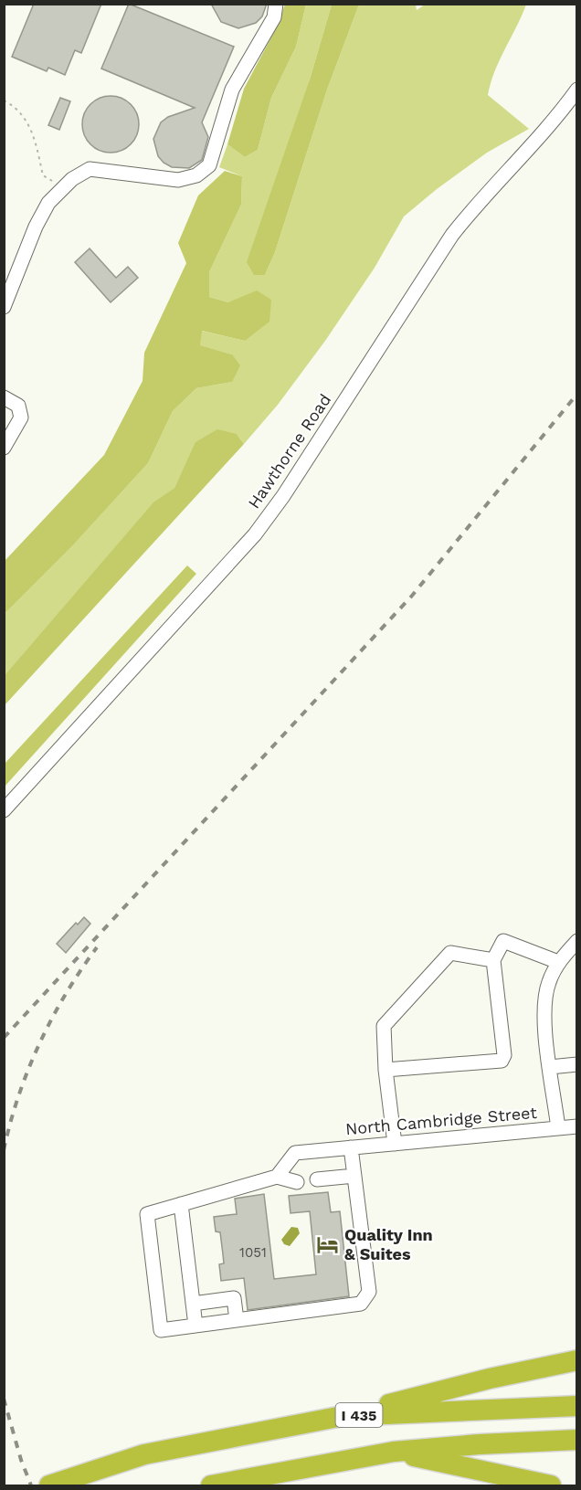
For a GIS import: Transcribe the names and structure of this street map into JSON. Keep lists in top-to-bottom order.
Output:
{
  "streets": {
    "highway": ["I 435"],
    "street": ["Hawthorne Road", "North Cambridge Street"]
  },
  "places": {
    "hotel": ["Quality Inn & Suites"]
  },
  "house_numbers": ["1051"]
}
